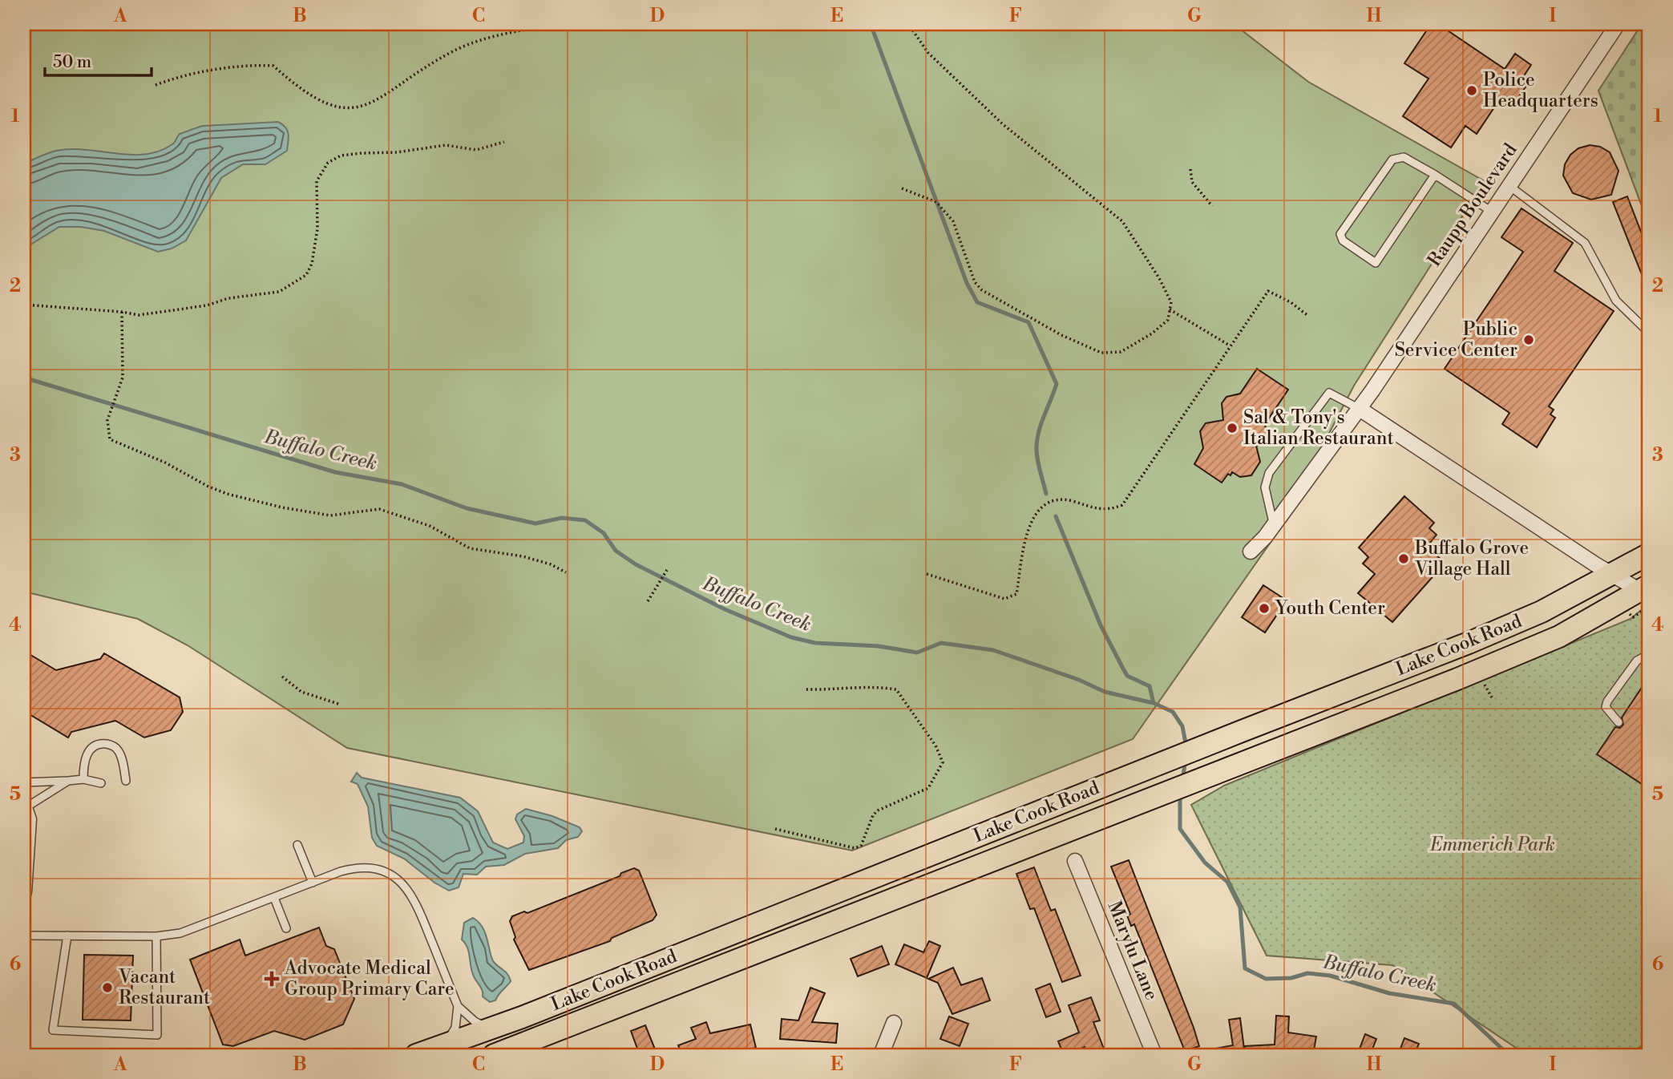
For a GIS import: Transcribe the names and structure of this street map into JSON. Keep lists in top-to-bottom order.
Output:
{
  "streets": {
    "main road": ["Lake Cook Road"],
    "street": ["Raupp Boulevard", "Marylu Lane"]
  },
  "water": ["Buffalo Creek"],
  "parks": ["Emmerich Park"],
  "places": {
    "other": [
      "Police Headquarters",
      "Public Service Center",
      "Sal & Tony's Italian Restaurant",
      "Buffalo Grove Village Hall",
      "Youth Center",
      "Vacant Restaurant"
    ],
    "health": ["Advocate Medical Group Primary Care"]
  },
  "scale_bar": "50 m",
  "grid": {
    "columns": [
      "A",
      "B",
      "C",
      "D",
      "E",
      "F",
      "G",
      "H",
      "I"
    ],
    "rows": [
      "1",
      "2",
      "3",
      "4",
      "5",
      "6"
    ]
  }
}
